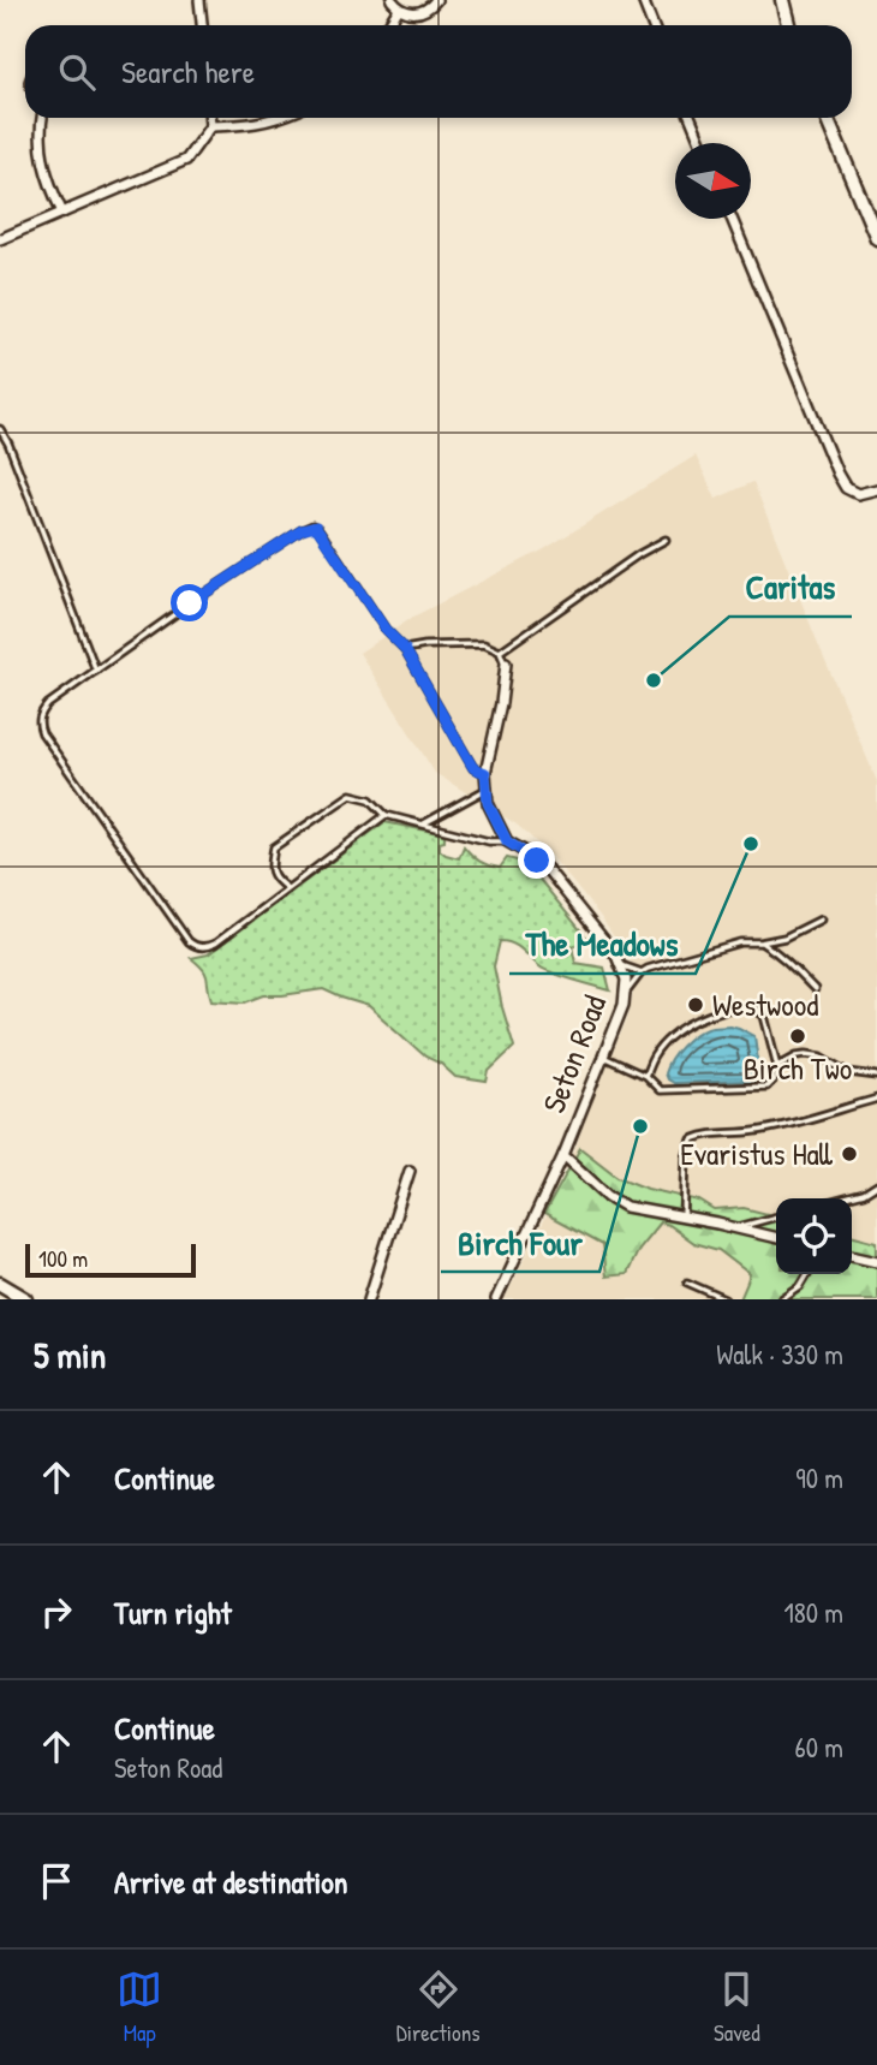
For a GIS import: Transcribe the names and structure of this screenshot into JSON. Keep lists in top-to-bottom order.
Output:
{
  "streets": {
    "street": ["Seton Road"]
  },
  "places": [
    "Caritas",
    "The Meadows",
    "Westwood",
    "Birch Two",
    "Birch Four",
    "Evaristus Hall"
  ],
  "scale_bar": "100 m",
  "north": "right",
  "page": {
    "search": "Search here",
    "scale": "100 m",
    "heading": ["5 min", "Walk · 330 m"],
    "list": [
      ["Continue", "90 m"],
      ["Turn right", "180 m"],
      ["Continue", "Seton Road", "60 m"],
      "Arrive at destination"
    ],
    "nav": ["Map", "Directions", "Saved"]
  }
}
